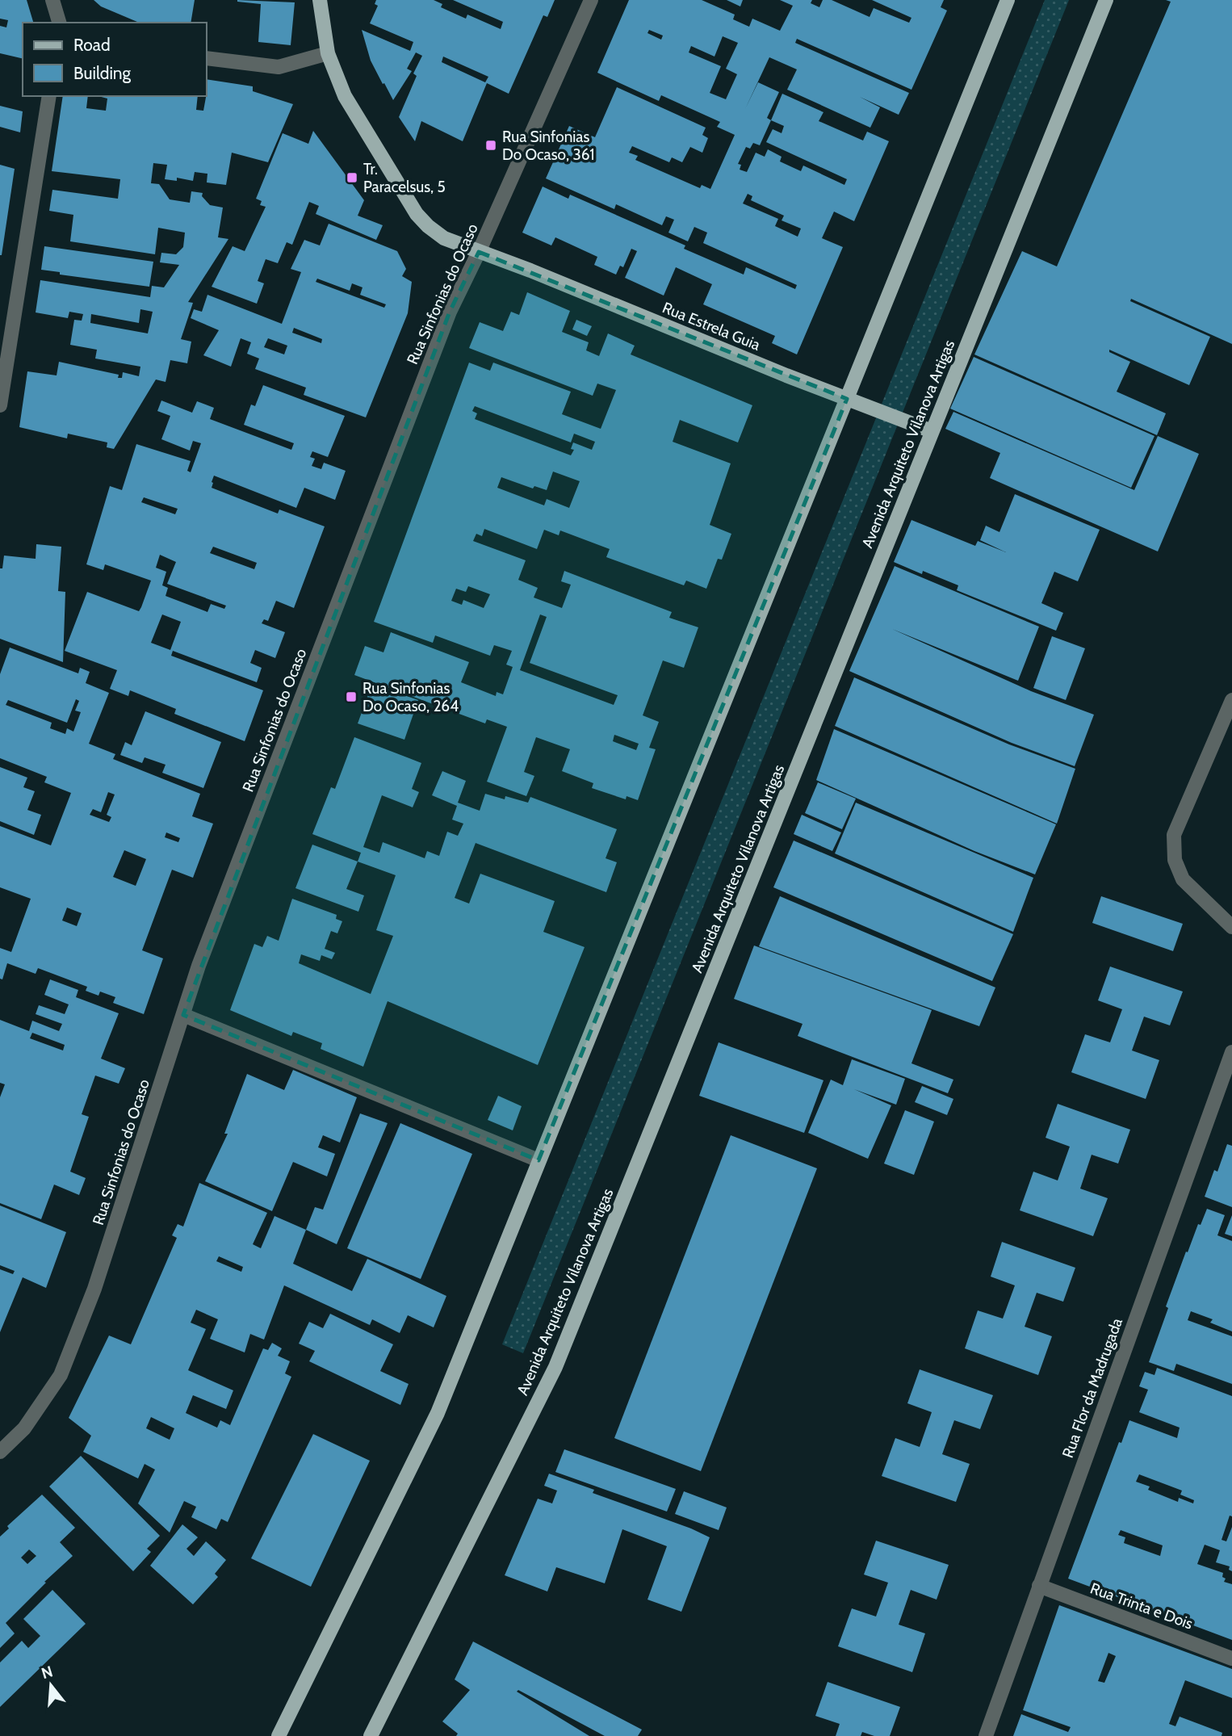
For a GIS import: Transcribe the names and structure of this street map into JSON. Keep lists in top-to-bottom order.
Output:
{
  "streets": {
    "main road": ["Rua Estrela Guia", "Avenida Arquiteto Vilanova Artigas"],
    "street": ["Rua Sinfonias do Ocaso", "Rua Flor da Madrugada", "Rua Trinta e Dois"]
  },
  "crossings": [
    ["Rua Sinfonias do Ocaso", "Rua Estrela Guia"],
    ["Rua Estrela Guia", "Avenida Arquiteto Vilanova Artigas"],
    ["Rua Flor da Madrugada", "Rua Trinta e Dois"]
  ],
  "places": {
    "transit": ["Rua Sinfonias Do Ocaso, 361", "Tr. Paracelsus, 5", "Rua Sinfonias Do Ocaso, 264"]
  },
  "legend": ["Road", "Building"],
  "north": "top"
}
